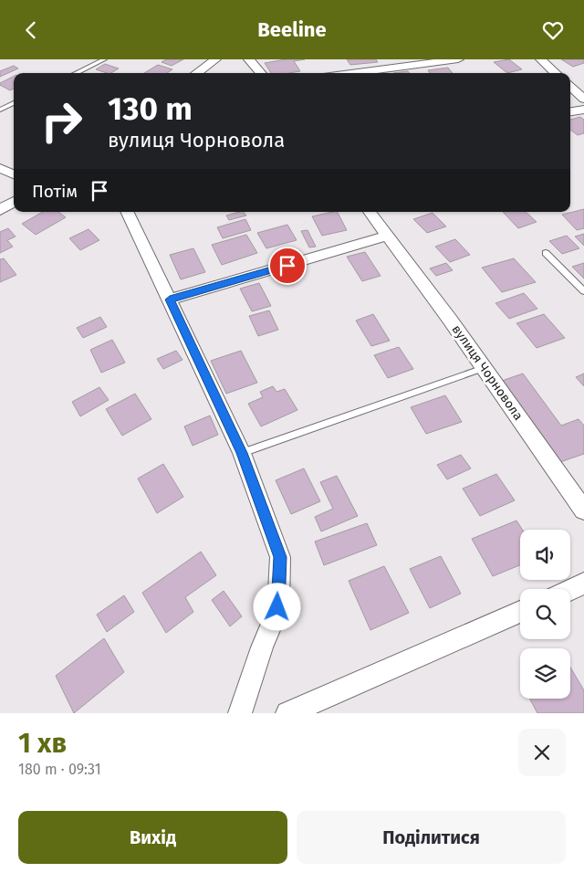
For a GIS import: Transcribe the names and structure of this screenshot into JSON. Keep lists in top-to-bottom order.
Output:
{
  "streets": {
    "street": ["вулиця Чорновола"]
  },
  "page": {
    "header": "Beeline",
    "turn": ["130 m", "вулиця Чорновола"],
    "then": "Потім",
    "heading": ["1 хв", "180 m · 09:31"],
    "buttons": ["Вихід", "Поділитися"]
  }
}
